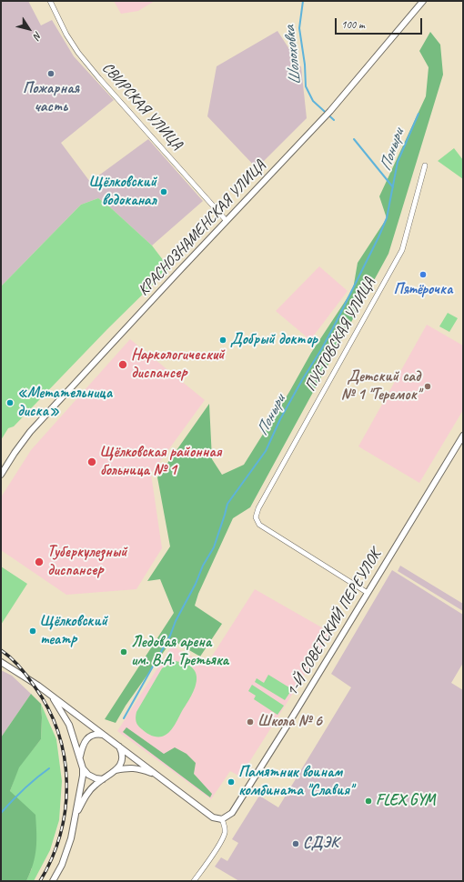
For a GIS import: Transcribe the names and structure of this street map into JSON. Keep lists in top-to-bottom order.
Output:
{
  "streets": {
    "street": [
      "СВИРСКАЯ УЛИЦА",
      "КРАСНОЗНАМЕНСКАЯ УЛИЦА",
      "ПУСТОВСКАЯ УЛИЦА",
      "1-Й СОВЕТСКИЙ ПЕРЕУЛОК"
    ]
  },
  "crossings": [
    ["СВИРСКАЯ УЛИЦА", "КРАСНОЗНАМЕНСКАЯ УЛИЦА"],
    ["ПУСТОВСКАЯ УЛИЦА", "1-Й СОВЕТСКИЙ ПЕРЕУЛОК"]
  ],
  "water": ["Шолоховка", "Поныри"],
  "places": [
    "Пожарная часть",
    "Щёлковский водоканал",
    "Пятёрочка",
    "Добрый доктор",
    "Наркологический диспансер",
    "Детский сад № 1 \"Теремок\"",
    "«Метательница диска»",
    "Щёлковская районная больница № 1",
    "Туберкулезный диспансер",
    "Щёлковский театр",
    "Ледовая арена им. В.А. Третьяка",
    "Школа № 6",
    "Памятник воинам комбината \"Славия\"",
    "FLEX GYM",
    "СДЭК"
  ],
  "scale_bar": "100 m",
  "north": "bottom right"
}
